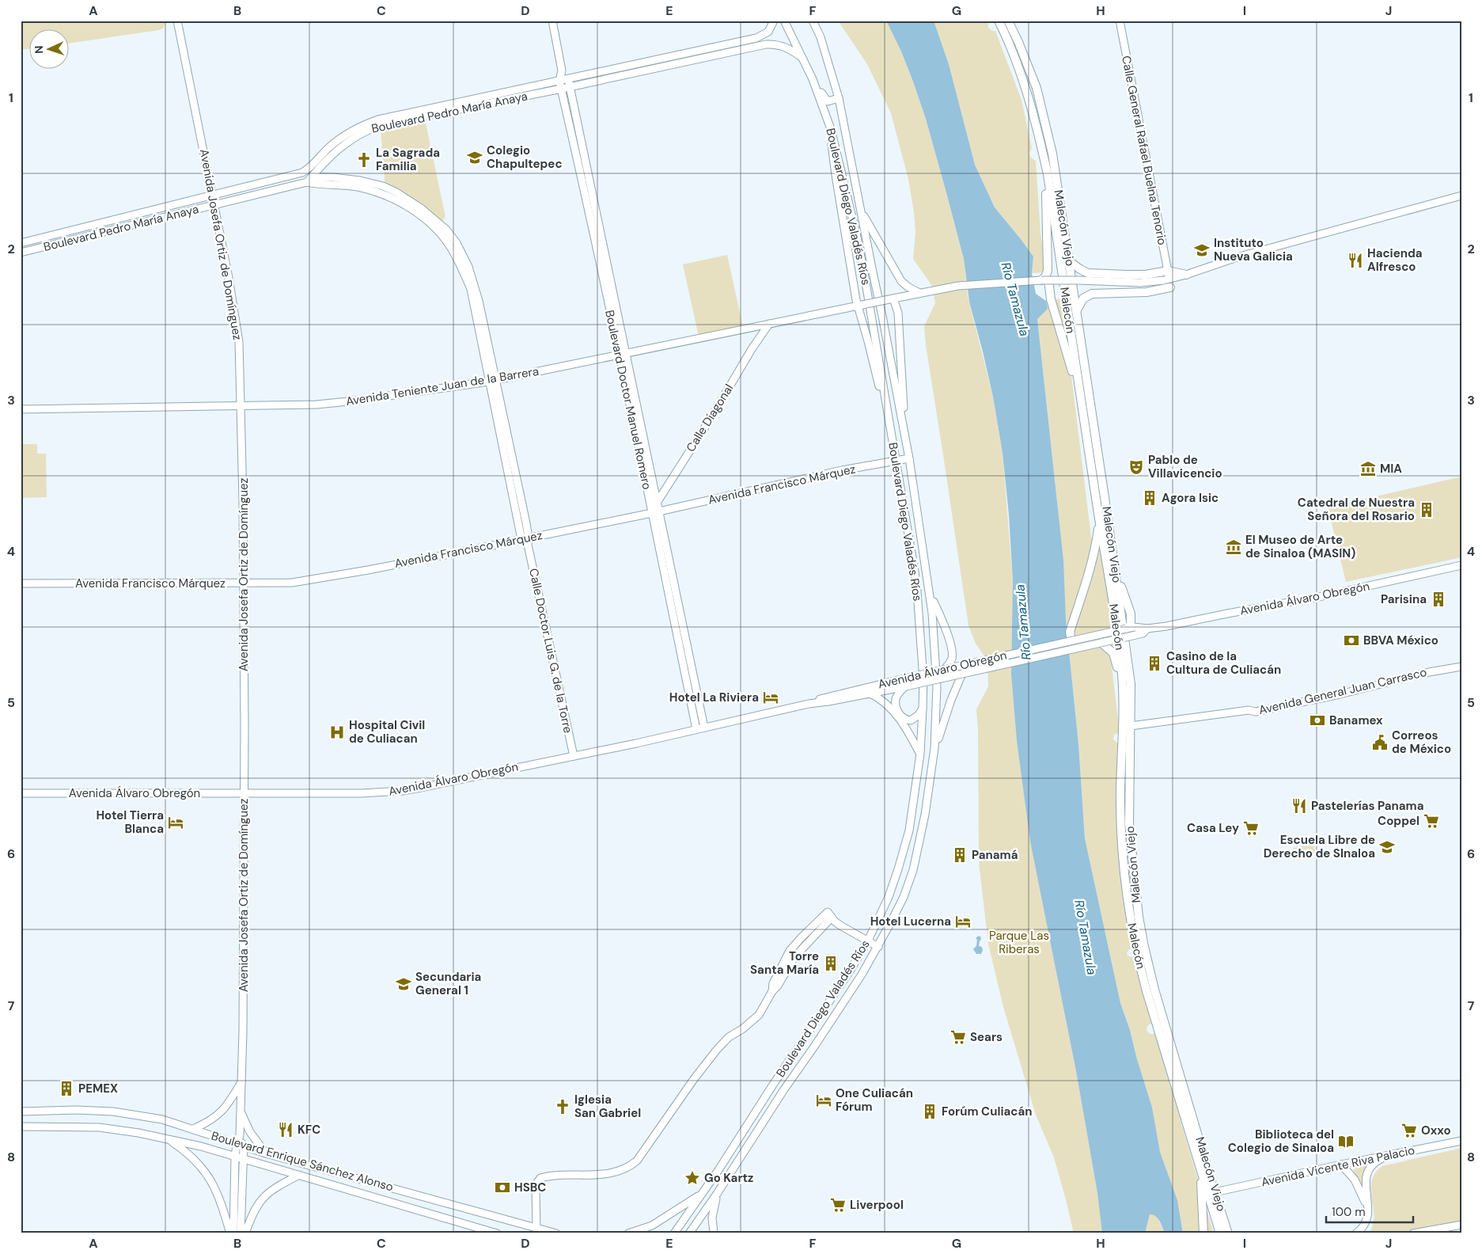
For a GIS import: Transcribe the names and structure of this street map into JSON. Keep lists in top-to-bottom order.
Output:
{
  "streets": {
    "main road": [
      "Boulevard Pedro María Anaya",
      "Calle General Rafael Buelna Tenorio",
      "Boulevard Diego Valadés Ríos",
      "Malecón Viejo",
      "Avenida Josefa Ortiz de Domínguez",
      "Malecón",
      "Avenida Teniente Juan de la Barrera",
      "Boulevard Doctor Manuel Romero",
      "Calle Diagonal",
      "Avenida Francisco Márquez",
      "Avenida Álvaro Obregón",
      "Calle Doctor Luis G. de la Torre",
      "Avenida General Juan Carrasco",
      "Boulevard Enrique Sánchez Alonso",
      "Avenida Vicente Riva Palacio"
    ]
  },
  "crossings": [
    ["Boulevard Pedro María Anaya", "Boulevard Diego Valadés Ríos"],
    ["Boulevard Pedro María Anaya", "Avenida Josefa Ortiz de Domínguez"],
    ["Boulevard Pedro María Anaya", "Boulevard Doctor Manuel Romero"],
    ["Boulevard Pedro María Anaya", "Calle Doctor Luis G. de la Torre"],
    ["Calle General Rafael Buelna Tenorio", "Avenida Teniente Juan de la Barrera"],
    ["Boulevard Diego Valadés Ríos", "Avenida Francisco Márquez"],
    ["Malecón Viejo", "Avenida General Juan Carrasco"],
    ["Malecón Viejo", "Avenida Vicente Riva Palacio"],
    ["Avenida Josefa Ortiz de Domínguez", "Avenida Teniente Juan de la Barrera"],
    ["Avenida Josefa Ortiz de Domínguez", "Avenida Francisco Márquez"],
    ["Avenida Josefa Ortiz de Domínguez", "Avenida Álvaro Obregón"],
    ["Avenida Josefa Ortiz de Domínguez", "Boulevard Enrique Sánchez Alonso"],
    ["Avenida Teniente Juan de la Barrera", "Boulevard Doctor Manuel Romero"],
    ["Avenida Teniente Juan de la Barrera", "Calle Diagonal"],
    ["Avenida Teniente Juan de la Barrera", "Calle Doctor Luis G. de la Torre"],
    ["Boulevard Doctor Manuel Romero", "Calle Diagonal"],
    ["Boulevard Doctor Manuel Romero", "Avenida Francisco Márquez"],
    ["Boulevard Doctor Manuel Romero", "Avenida Álvaro Obregón"],
    ["Avenida Francisco Márquez", "Calle Doctor Luis G. de la Torre"],
    ["Avenida Álvaro Obregón", "Calle Doctor Luis G. de la Torre"]
  ],
  "water": ["Río Tamazula"],
  "parks": ["Parque Las Riberas"],
  "places": {
    "school or university": [
      "Colegio Chapultepec",
      "Instituto Nueva Galicia",
      "Escuela Libre de Derecho de SInaloa",
      "Secundaria General 1"
    ],
    "church": ["La Sagrada Familia", "Iglesia San Gabriel"],
    "restaurant": ["Hacienda Alfresco", "Pastelerías Panama", "KFC"],
    "theatre": ["Pablo de Villavicencio"],
    "museum": ["MIA", "El Museo de Arte de Sinaloa (MASIN)"],
    "building": [
      "Agora Isic",
      "Catedral de Nuestra Señora del Rosario",
      "Parisina",
      "Casino de la Cultura de Culiacán",
      "Panamá",
      "Torre Santa María",
      "PEMEX",
      "Forúm Culiacán"
    ],
    "bank": ["BBVA México", "Banamex", "HSBC"],
    "hotel": [
      "Hotel La Riviera",
      "Hotel Tierra Blanca",
      "Hotel Lucerna",
      "One Culiacán Fórum"
    ],
    "hospital": ["Hospital Civil de Culiacan"],
    "public building": ["Correos de México"],
    "supermarket": [
      "Coppel",
      "Casa Ley",
      "Sears",
      "Oxxo",
      "Liverpool"
    ],
    "library": ["Biblioteca del Colegio de Sinaloa"],
    "place": ["Go Kartz"]
  },
  "scale_bar": "100 m",
  "north": "left",
  "grid": {
    "columns": [
      "A",
      "B",
      "C",
      "D",
      "E",
      "F",
      "G",
      "H",
      "I",
      "J"
    ],
    "rows": [
      "1",
      "2",
      "3",
      "4",
      "5",
      "6",
      "7",
      "8"
    ]
  }
}
